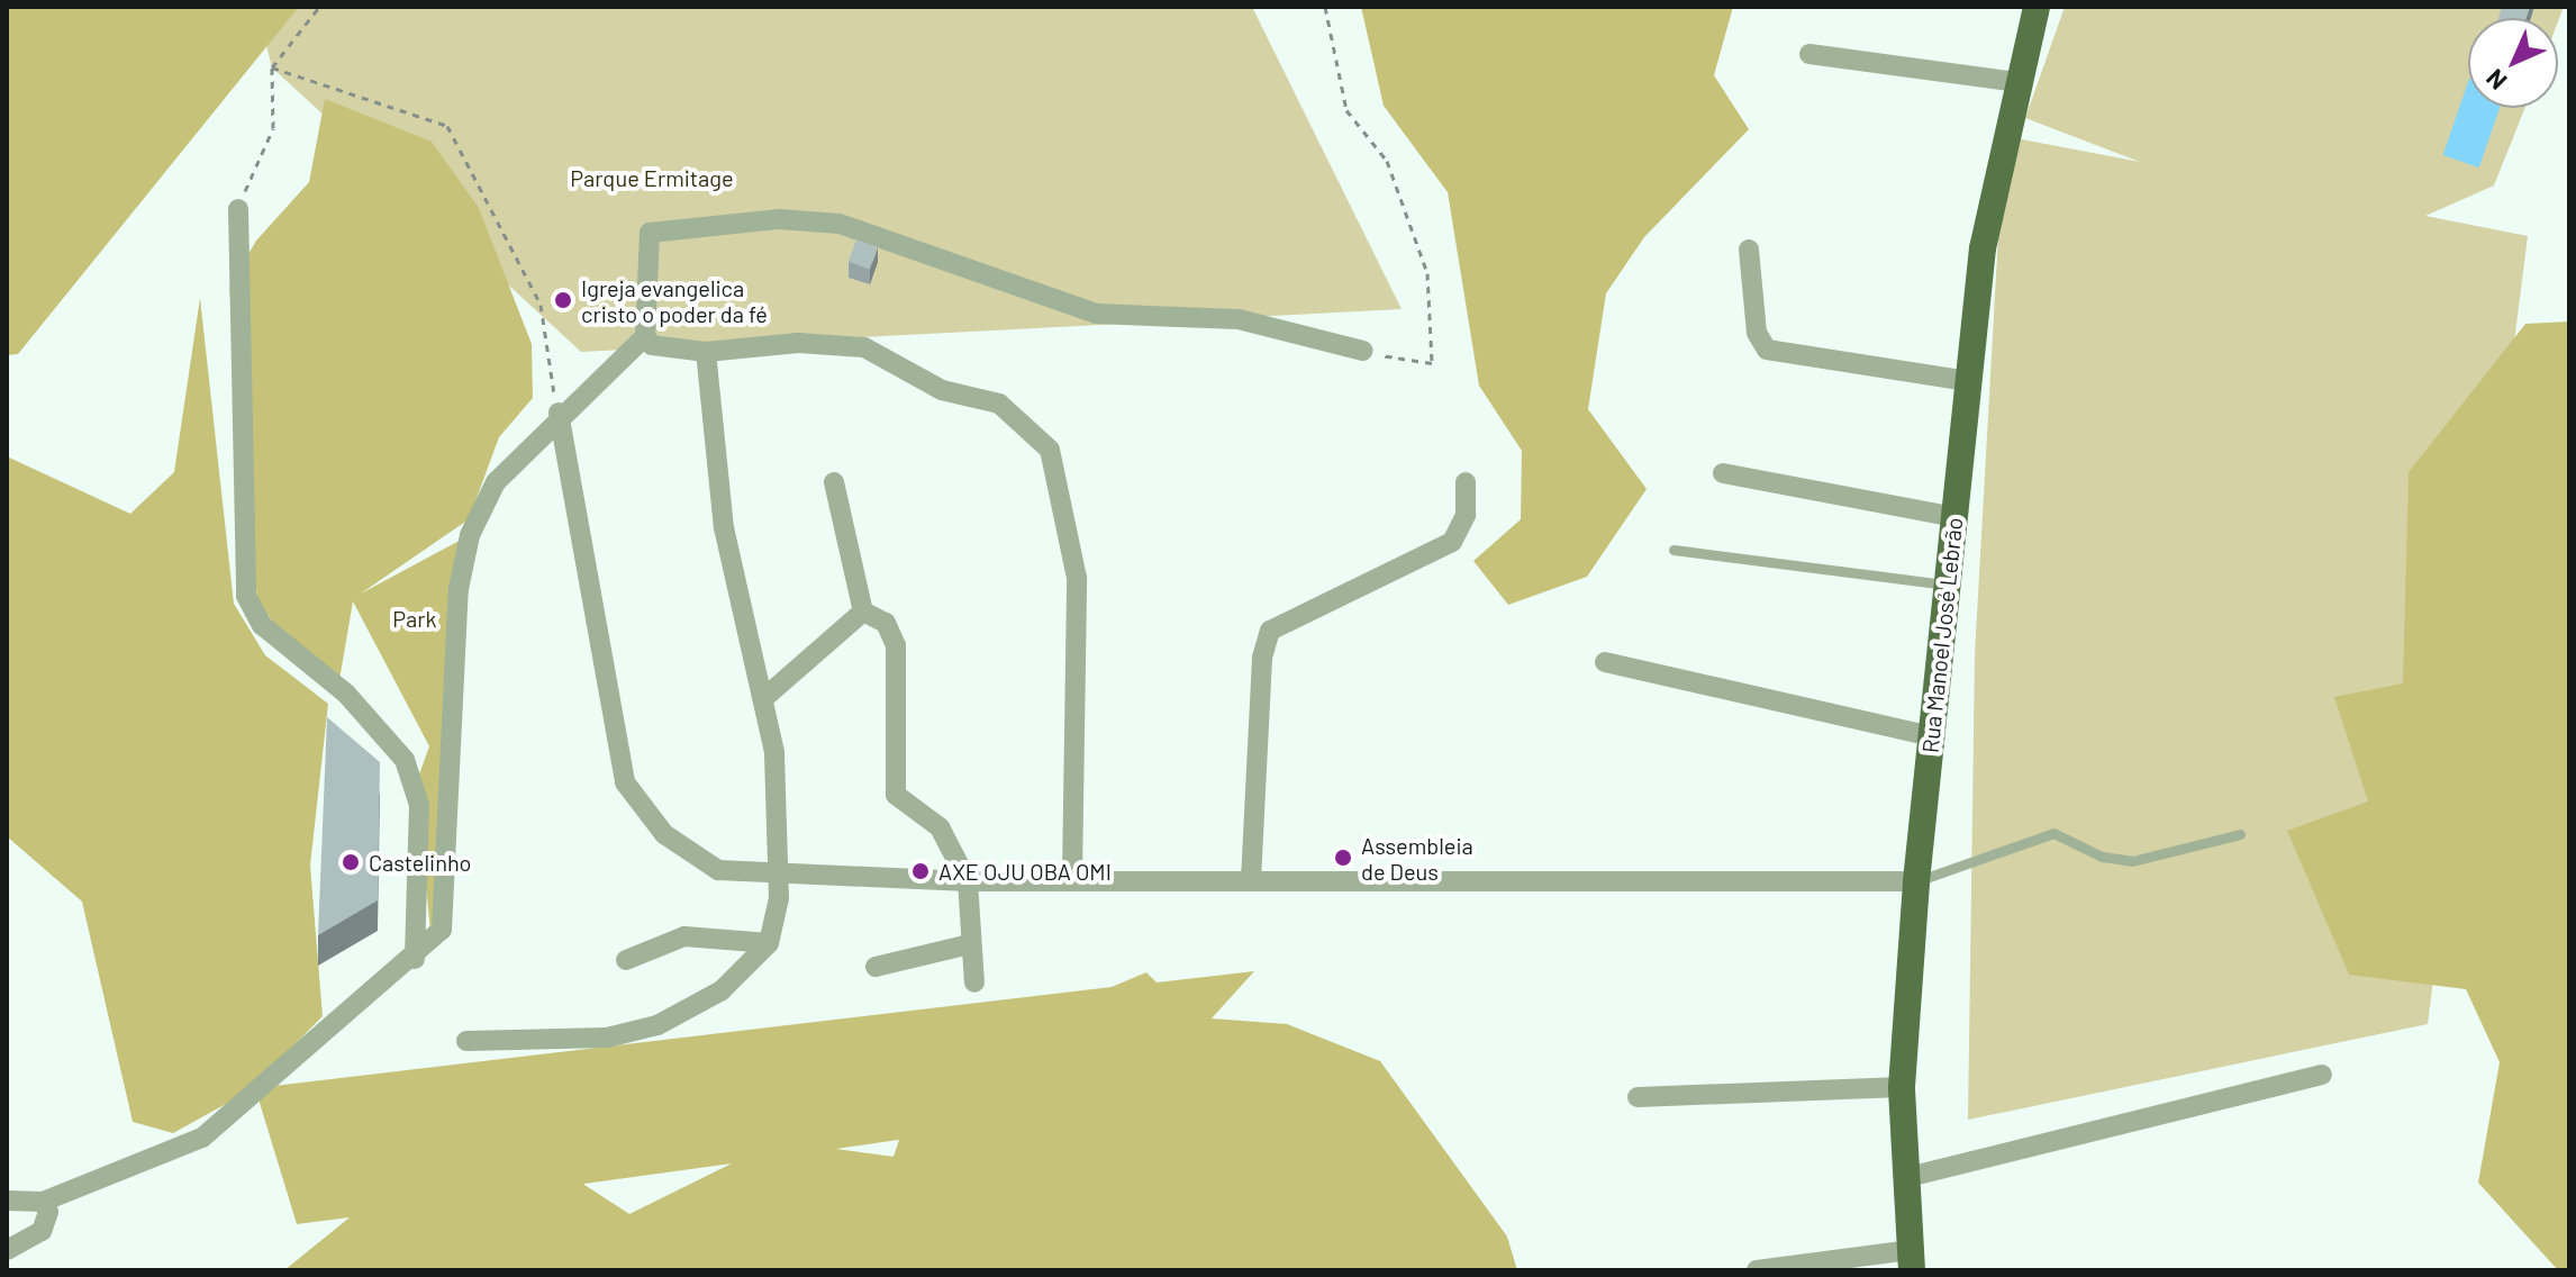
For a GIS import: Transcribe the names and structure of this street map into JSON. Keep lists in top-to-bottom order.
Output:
{
  "streets": {
    "main road": ["Rua Manoel José Lebrão"]
  },
  "parks": ["Parque Ermitage", "Park"],
  "places": [
    "Igreja evangelica cristo o poder da fé",
    "Assembleia de Deus",
    "Castelinho",
    "AXE OJU OBA OMI"
  ],
  "north": "bottom left"
}
